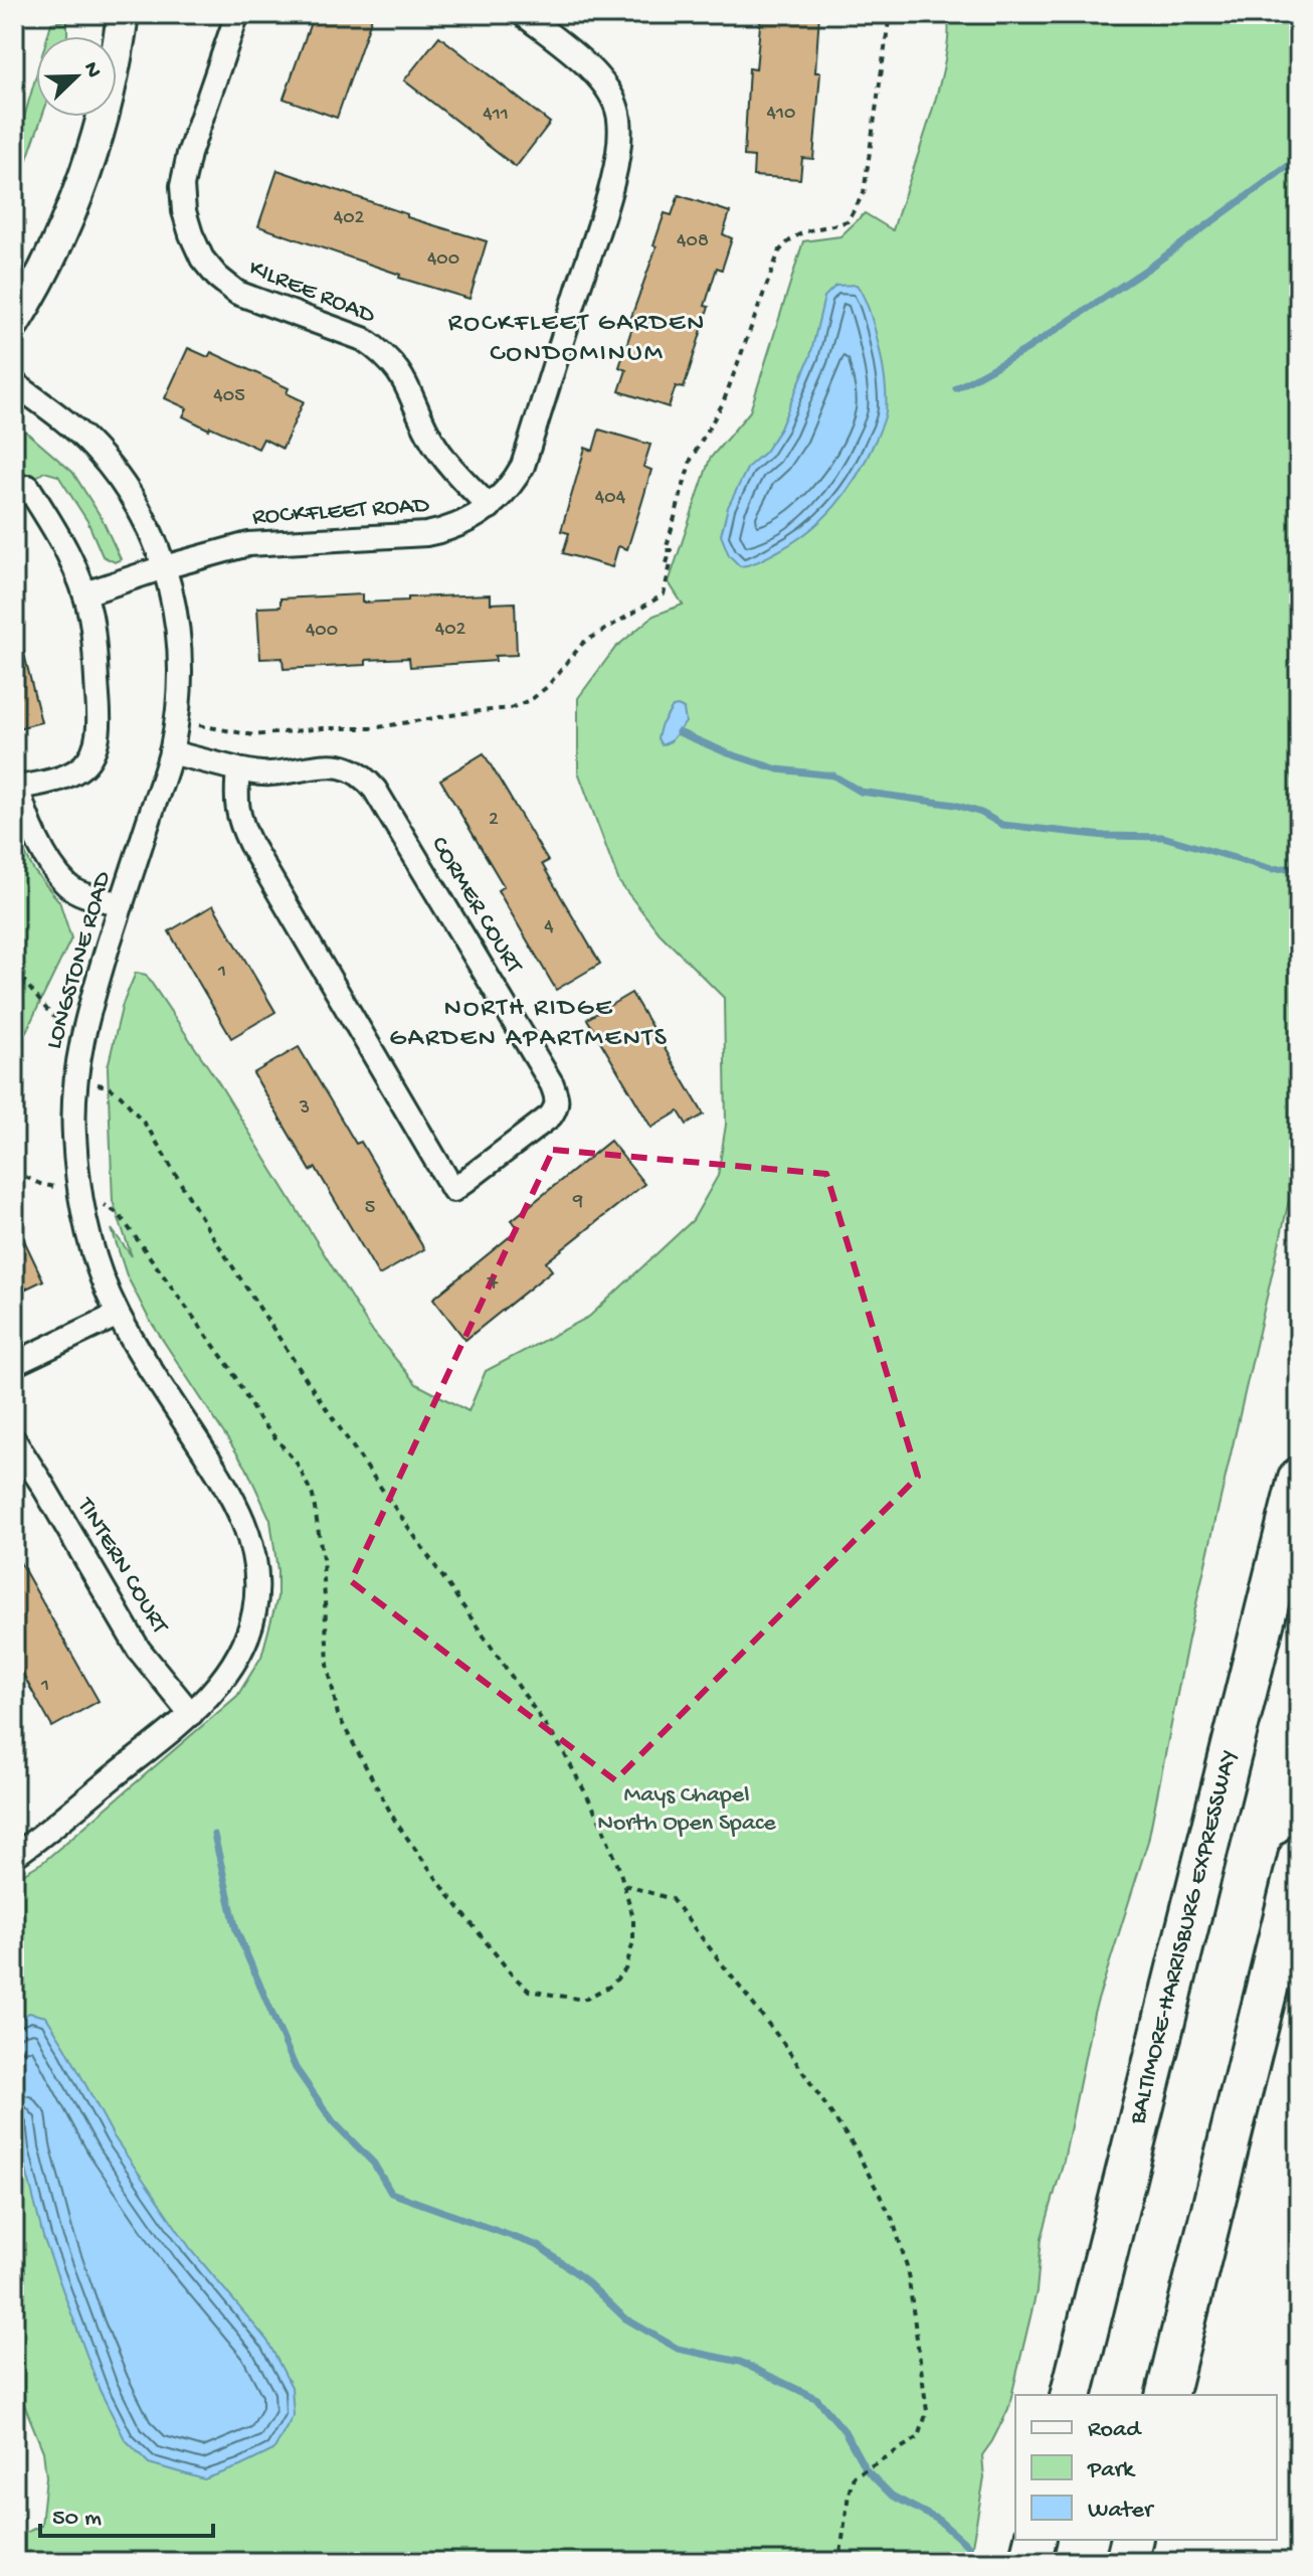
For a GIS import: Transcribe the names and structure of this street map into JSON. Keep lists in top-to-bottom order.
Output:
{
  "streets": {
    "highway": ["BALTIMORE-HARRISBURG EXPRESSWAY"],
    "street": [
      "KILREE ROAD",
      "ROCKFLEET ROAD",
      "CORMER COURT",
      "LONGSTONE ROAD",
      "TINTERN COURT"
    ]
  },
  "crossings": [
    ["KILREE ROAD", "ROCKFLEET ROAD"],
    ["ROCKFLEET ROAD", "LONGSTONE ROAD"],
    ["CORMER COURT", "LONGSTONE ROAD"],
    ["LONGSTONE ROAD", "TINTERN COURT"]
  ],
  "districts": ["ROCKFLEET GARDEN CONDOMINUM", "NORTH RIDGE GARDEN APARTMENTS"],
  "parks": ["Mays Chapel North Open Space"],
  "house_numbers": [
    "410",
    "411",
    "402",
    "408",
    "400",
    "405",
    "404",
    "402",
    "400",
    "2",
    "4",
    "1",
    "3",
    "9",
    "5",
    "7",
    "1"
  ],
  "legend": ["Road", "Park", "Water"],
  "scale_bar": "50 m",
  "north": "top right"
}
